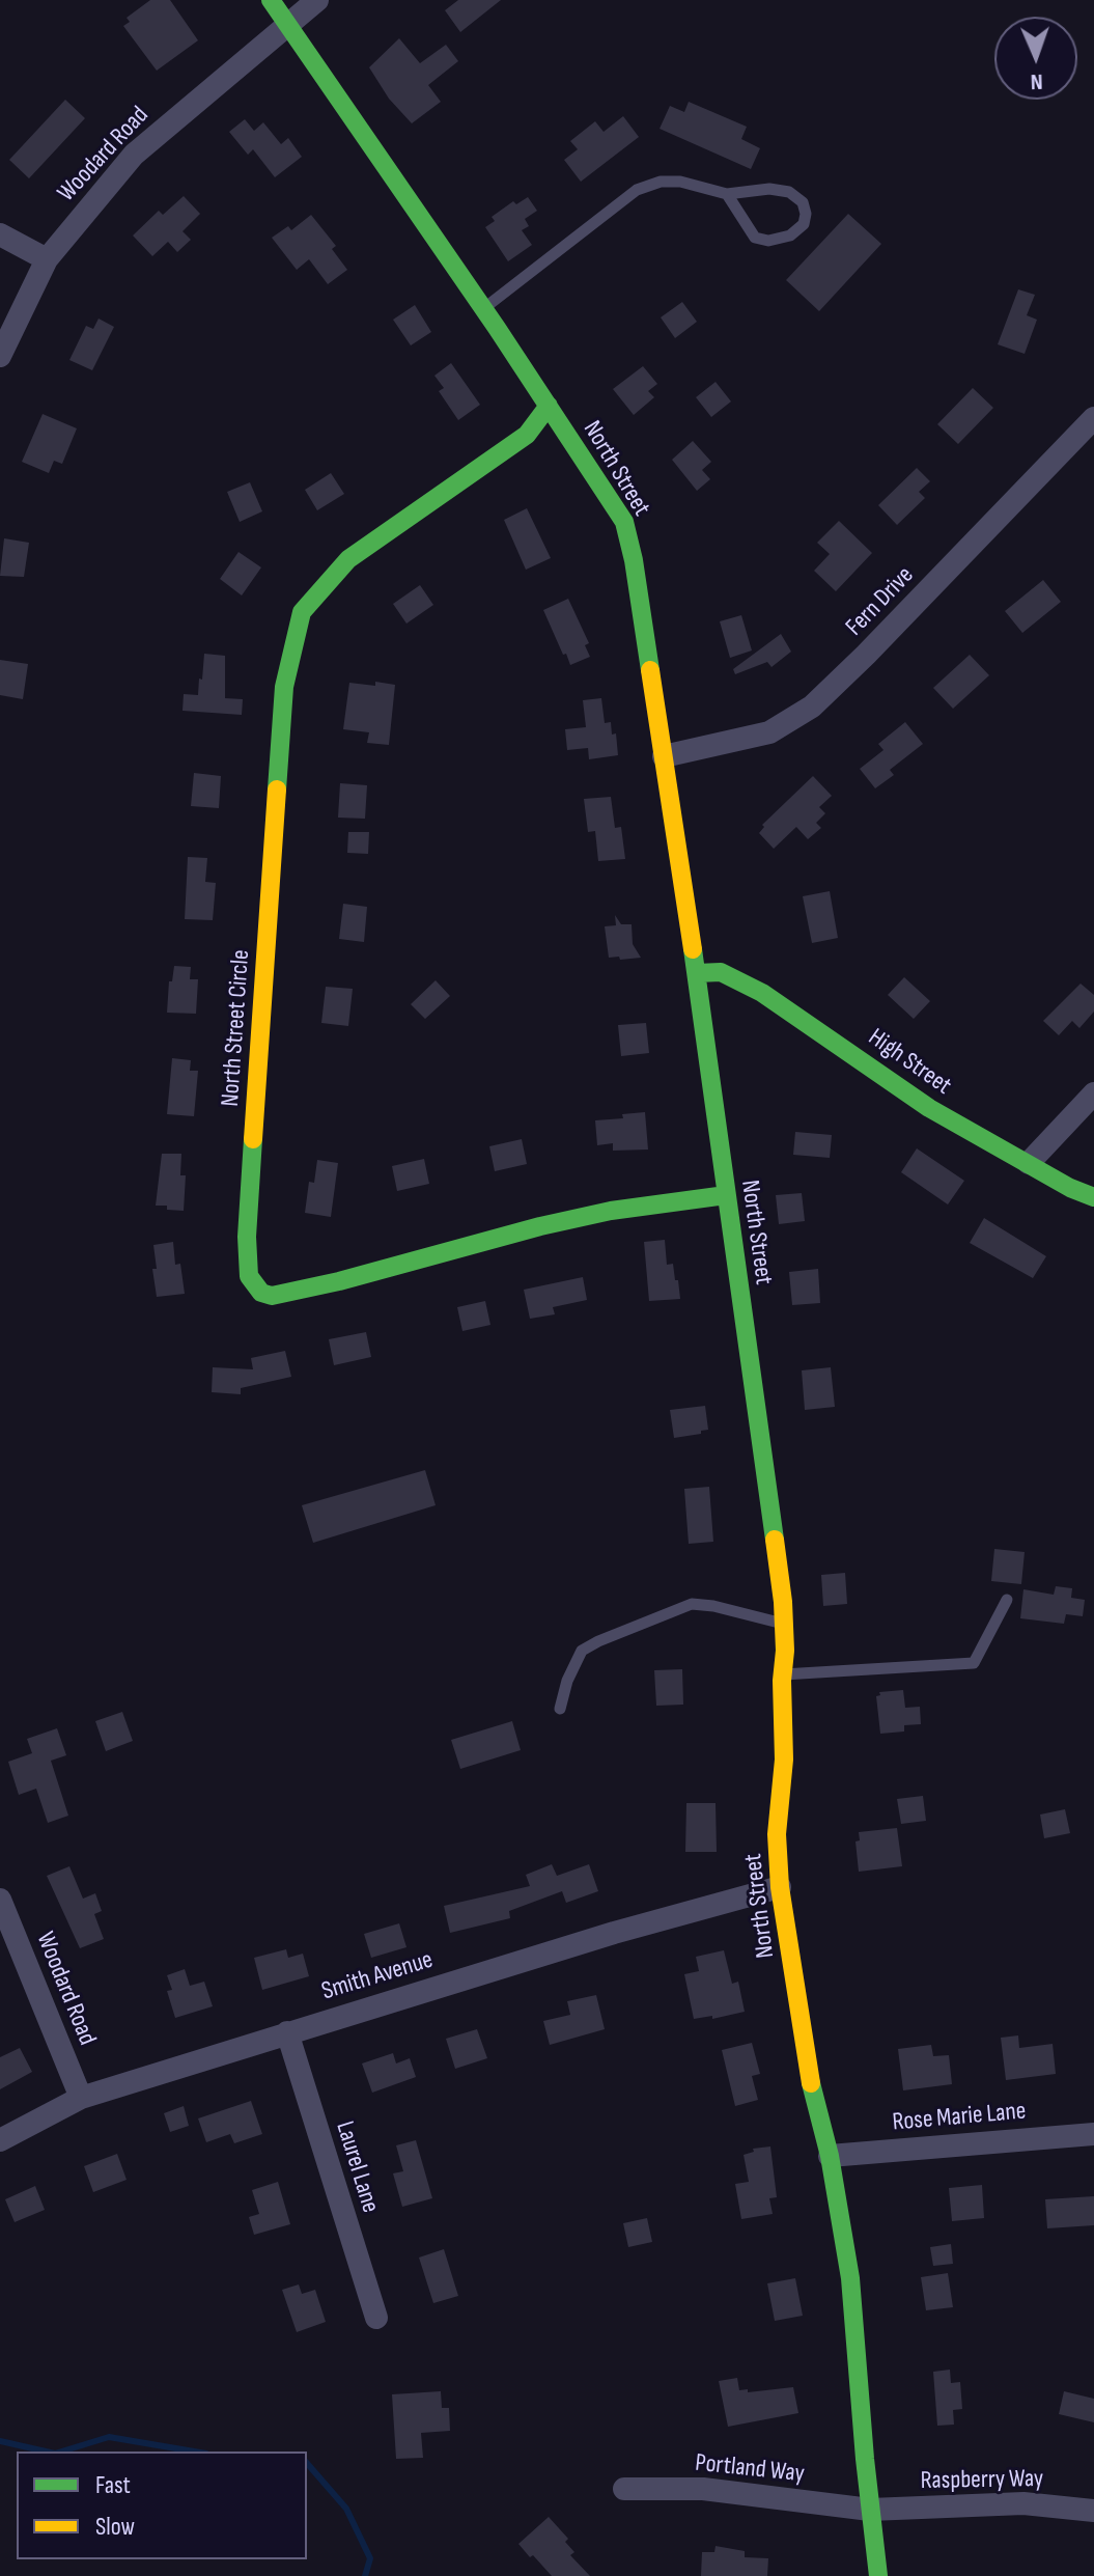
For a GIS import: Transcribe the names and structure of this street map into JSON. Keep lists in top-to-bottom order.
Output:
{
  "streets": {
    "street": [
      "Woodard Road",
      "North Street",
      "Fern Drive",
      "North Street Circle",
      "High Street",
      "Smith Avenue",
      "Rose Marie Lane",
      "Laurel Lane",
      "Portland Way",
      "Raspberry Way"
    ]
  },
  "crossings": [
    ["Woodard Road", "North Street"],
    ["Woodard Road", "Smith Avenue"],
    ["North Street", "Fern Drive"],
    ["North Street", "North Street Circle"],
    ["North Street", "High Street"],
    ["North Street", "Smith Avenue"],
    ["North Street", "Rose Marie Lane"],
    ["North Street", "Portland Way"],
    ["North Street", "Raspberry Way"],
    ["Smith Avenue", "Laurel Lane"],
    ["Portland Way", "Raspberry Way"]
  ],
  "legend": ["Fast", "Slow"],
  "north": "bottom"
}
